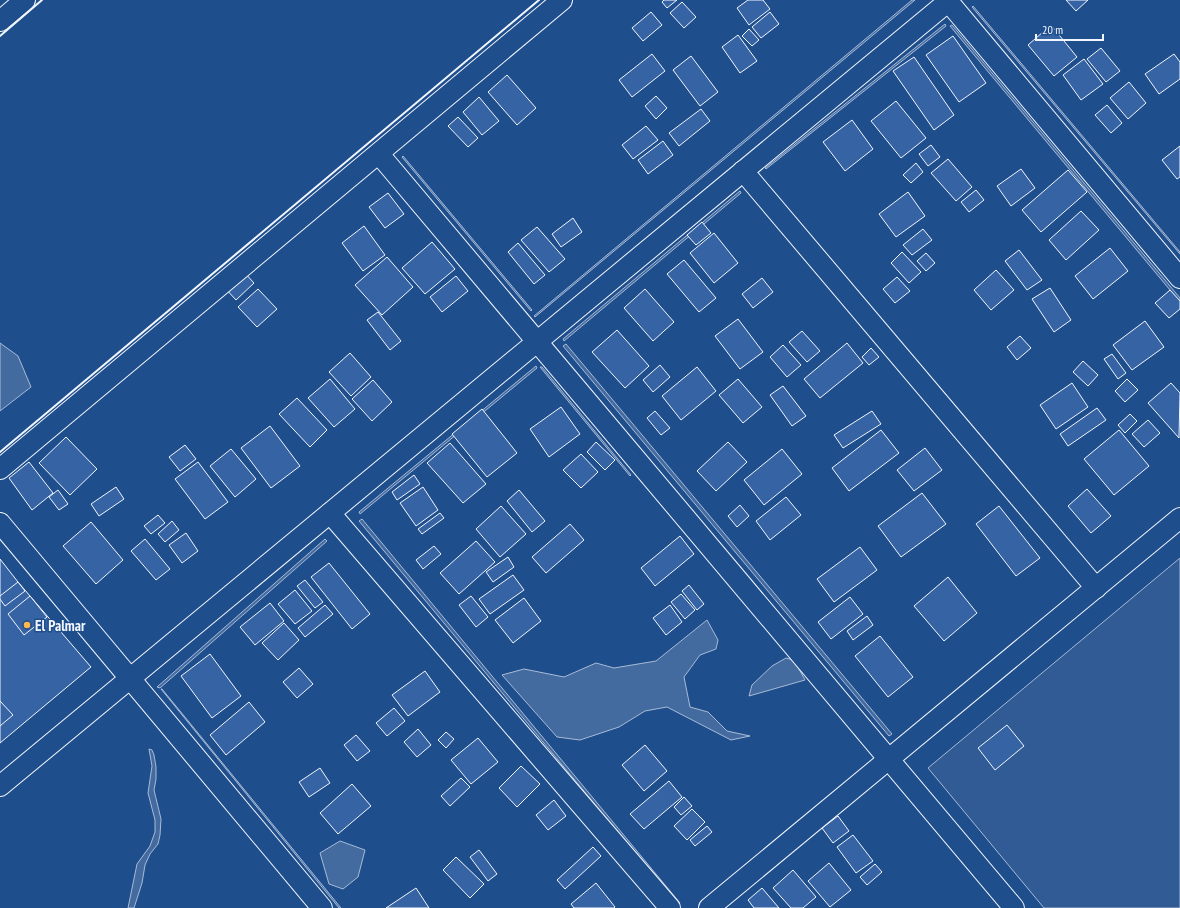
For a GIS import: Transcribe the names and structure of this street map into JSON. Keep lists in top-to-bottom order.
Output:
{
  "places": ["El Palmar"],
  "scale_bar": "20 m"
}
